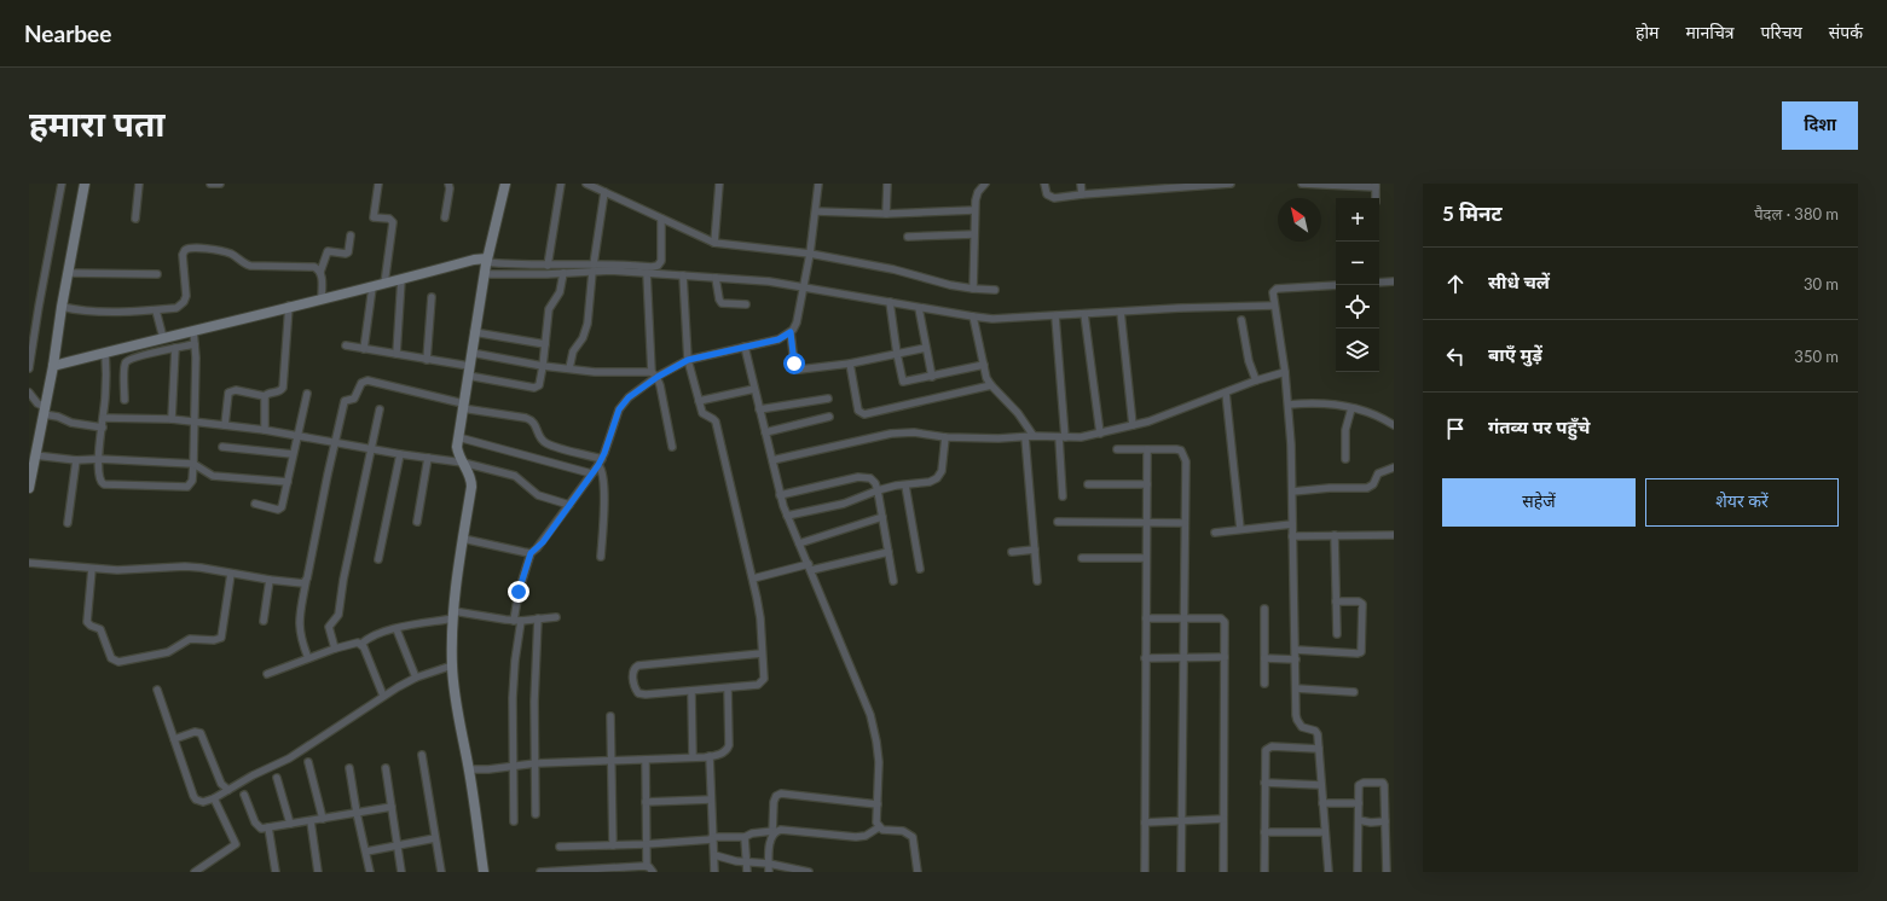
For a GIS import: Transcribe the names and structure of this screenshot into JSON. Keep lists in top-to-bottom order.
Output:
{
  "north": "top left",
  "page": {
    "header": "Nearbee",
    "nav": [
      "होम",
      "मानचित्र",
      "परिचय",
      "संपर्क"
    ],
    "buttons": [
      "दिशा",
      ["सहेजें", "शेयर करें"]
    ],
    "title": "हमारा पता",
    "heading": ["5 मिनट", "पैदल · 380 m"],
    "map_buttons": ["+", "−"],
    "list": [
      ["सीधे चलें", "30 m"],
      ["बाएँ मुड़ें", "350 m"],
      "गंतव्य पर पहुँचे"
    ]
  }
}
